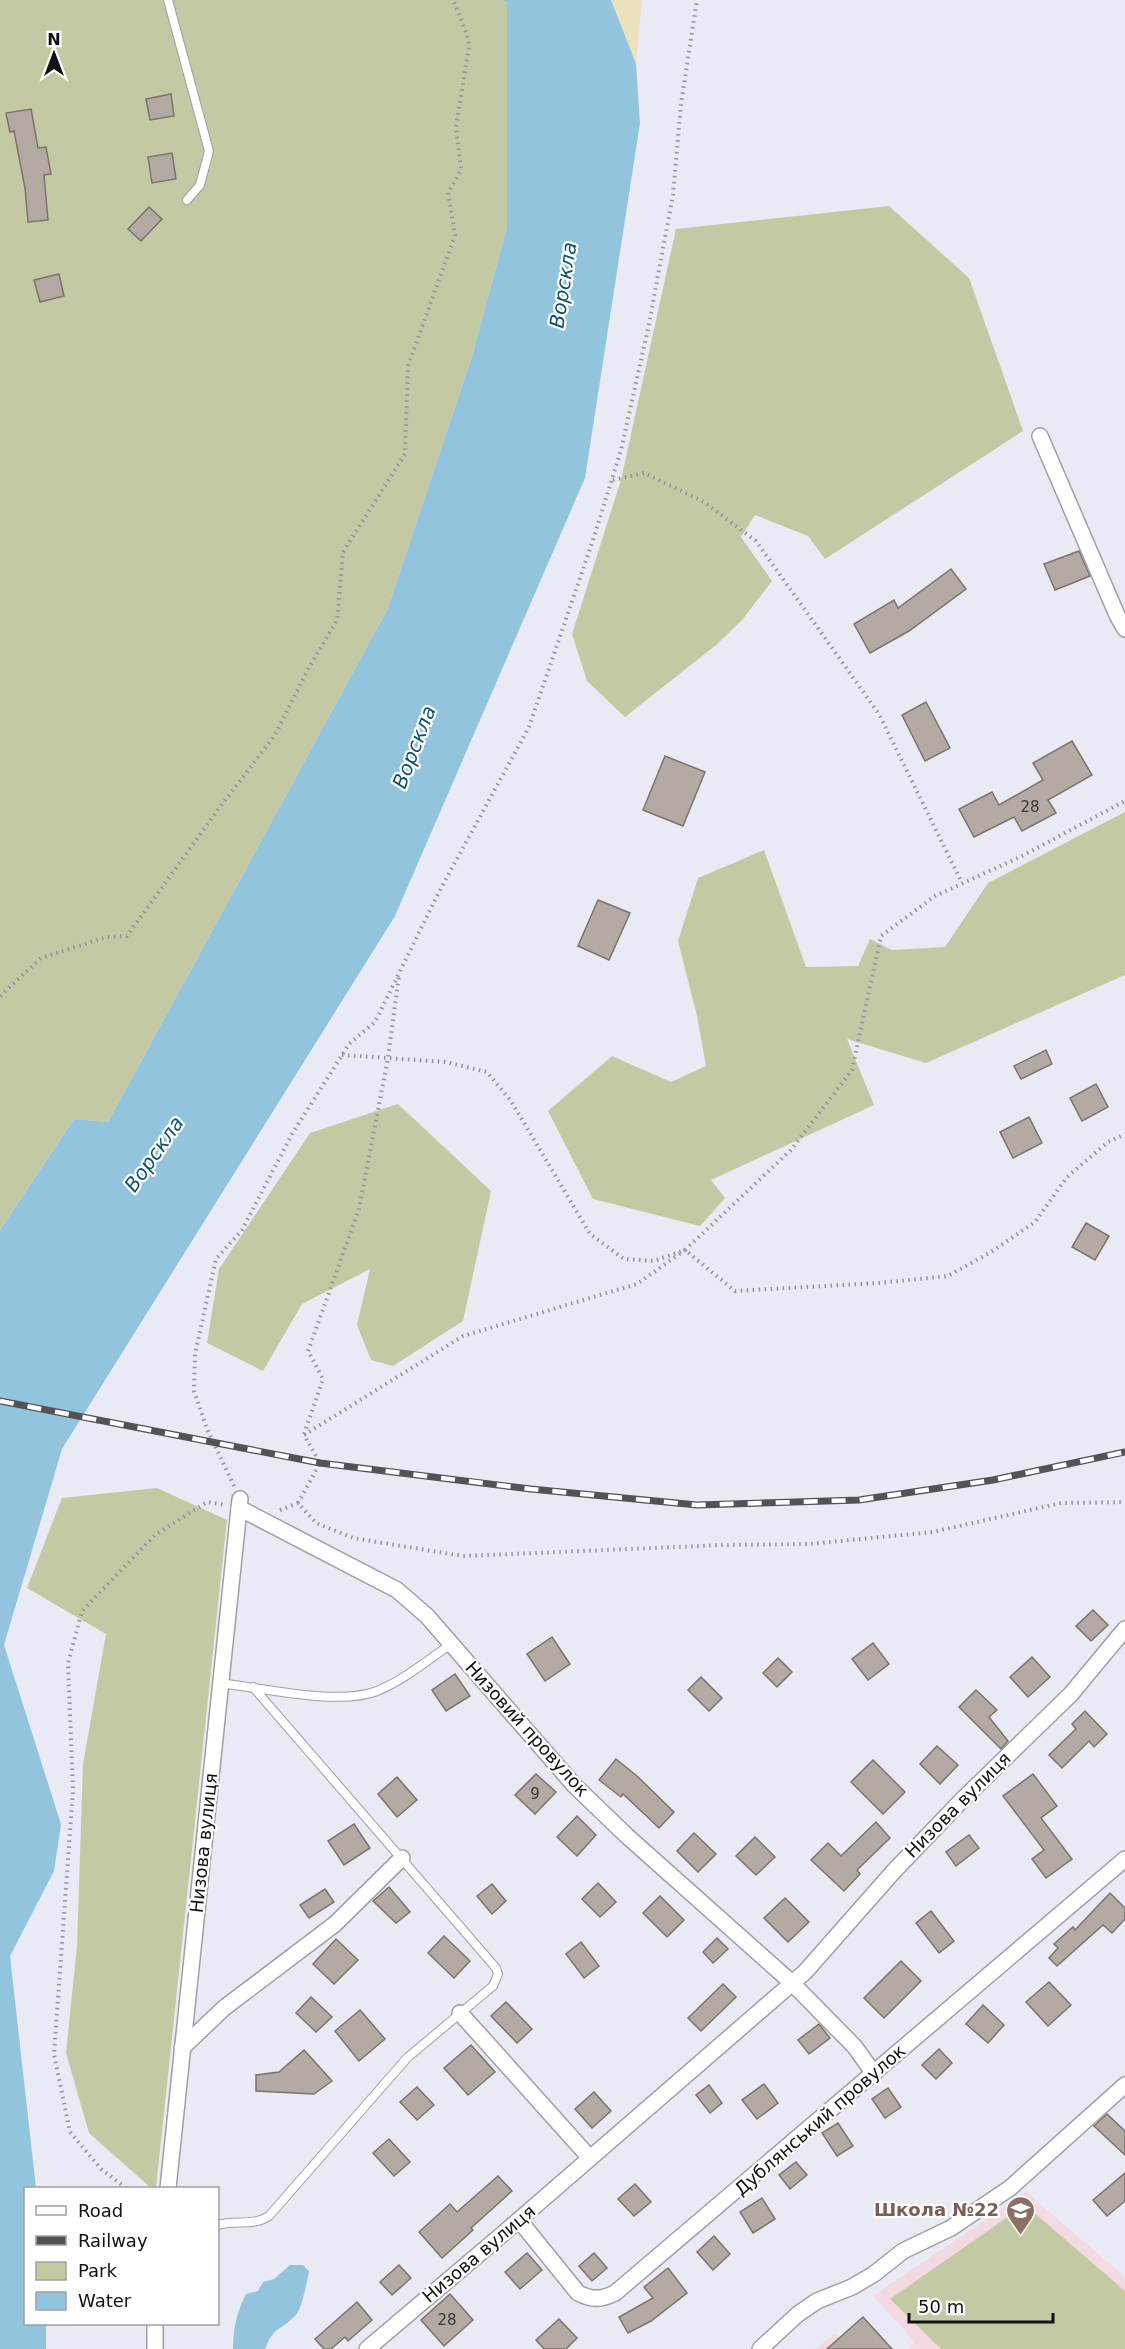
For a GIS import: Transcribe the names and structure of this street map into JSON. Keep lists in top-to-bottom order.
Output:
{
  "streets": {
    "street": ["Низовий провулок", "Низова вулиця", "Дублянський провулок"]
  },
  "crossings": [
    ["Низовий провулок", "Низова вулиця"],
    ["Низова вулиця", "Дублянський провулок"]
  ],
  "water": ["Ворскла"],
  "places": {
    "school or university": ["Школа №22"]
  },
  "house_numbers": ["28", "9", "28"],
  "legend": [
    "Road",
    "Railway",
    "Park",
    "Water"
  ],
  "scale_bar": "50 m",
  "north": "top"
}
